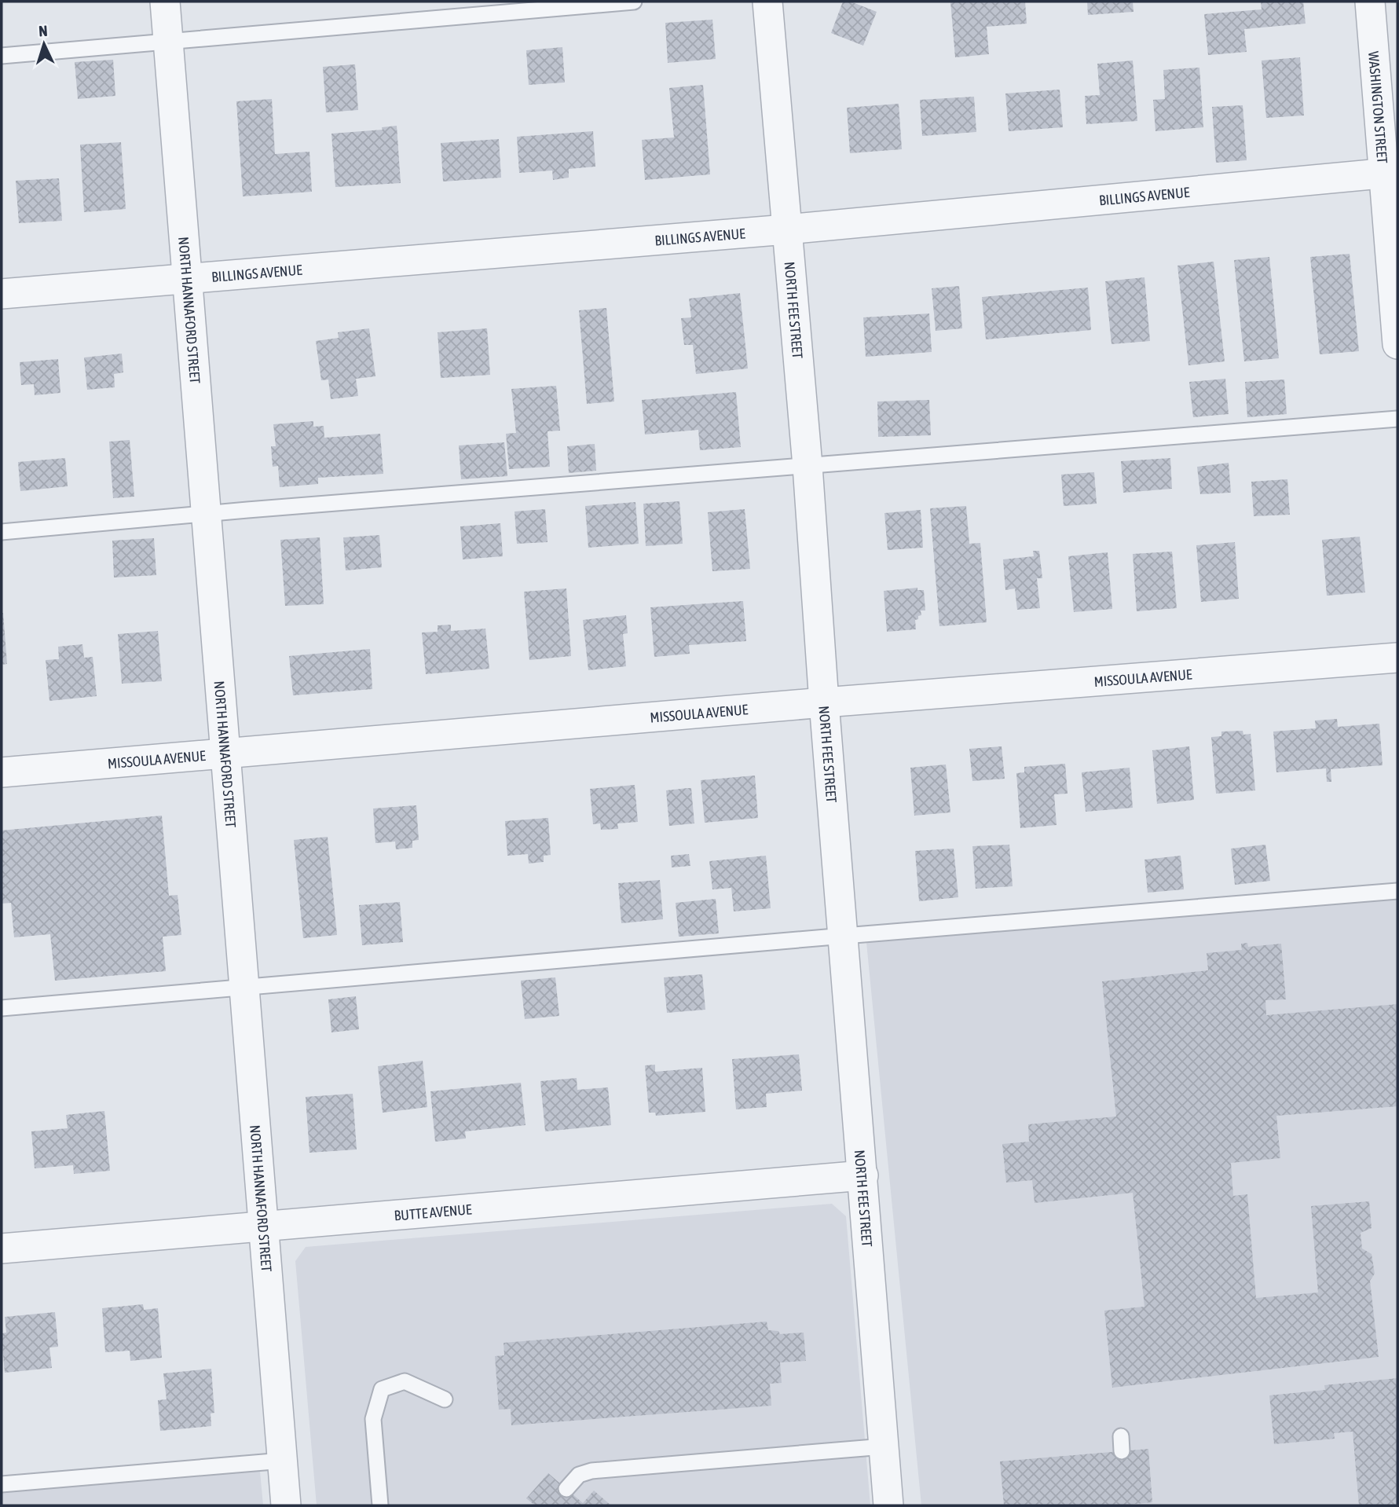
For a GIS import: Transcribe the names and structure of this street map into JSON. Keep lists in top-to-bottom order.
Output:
{
  "streets": {
    "street": [
      "WASHINGTON STREET",
      "BILLINGS AVENUE",
      "NORTH HANNAFORD STREET",
      "NORTH FEE STREET",
      "MISSOULA AVENUE",
      "BUTTE AVENUE"
    ]
  },
  "crossings": [
    ["WASHINGTON STREET", "BILLINGS AVENUE"],
    ["BILLINGS AVENUE", "NORTH HANNAFORD STREET"],
    ["BILLINGS AVENUE", "NORTH FEE STREET"],
    ["NORTH HANNAFORD STREET", "MISSOULA AVENUE"],
    ["NORTH HANNAFORD STREET", "BUTTE AVENUE"],
    ["NORTH FEE STREET", "MISSOULA AVENUE"],
    ["NORTH FEE STREET", "BUTTE AVENUE"]
  ],
  "north": "top"
}
